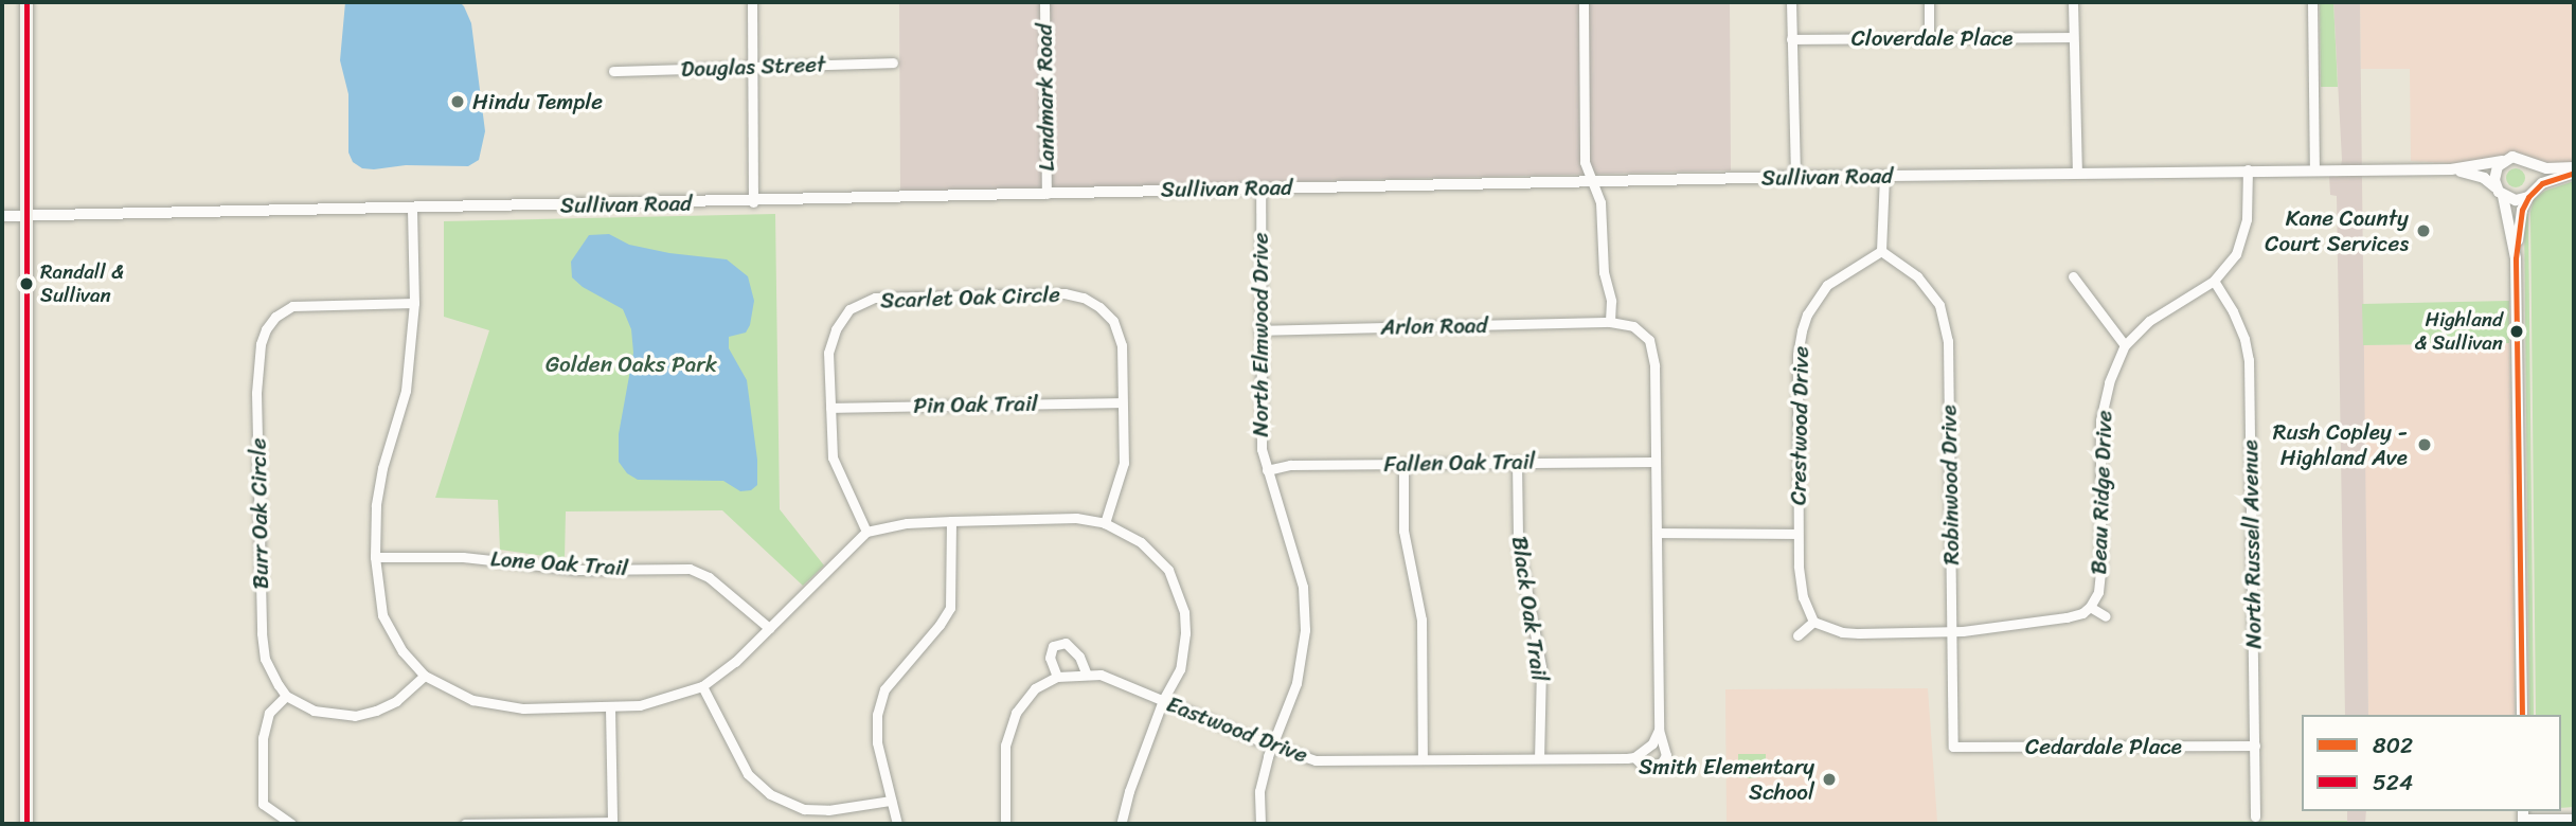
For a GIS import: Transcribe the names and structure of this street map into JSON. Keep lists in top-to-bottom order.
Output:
{
  "streets": {
    "street": [
      "Cloverdale Place",
      "Douglas Street",
      "Landmark Road",
      "Sullivan Road",
      "Scarlet Oak Circle",
      "Arlon Road",
      "North Elmwood Drive",
      "Pin Oak Trail",
      "Crestwood Drive",
      "Fallen Oak Trail",
      "Robinwood Drive",
      "Beau Ridge Drive",
      "Burr Oak Circle",
      "North Russell Avenue",
      "Lone Oak Trail",
      "Black Oak Trail",
      "Eastwood Drive",
      "Cedardale Place"
    ]
  },
  "crossings": [
    ["Landmark Road", "Sullivan Road"],
    ["Sullivan Road", "North Elmwood Drive"],
    ["Sullivan Road", "Beau Ridge Drive"],
    ["Scarlet Oak Circle", "Pin Oak Trail"],
    ["Arlon Road", "North Elmwood Drive"],
    ["Arlon Road", "Eastwood Drive"],
    ["North Elmwood Drive", "Fallen Oak Trail"],
    ["North Elmwood Drive", "Eastwood Drive"],
    ["Crestwood Drive", "Robinwood Drive"],
    ["Fallen Oak Trail", "Black Oak Trail"],
    ["Fallen Oak Trail", "Eastwood Drive"],
    ["Robinwood Drive", "Beau Ridge Drive"],
    ["Robinwood Drive", "Cedardale Place"],
    ["Beau Ridge Drive", "North Russell Avenue"],
    ["North Russell Avenue", "Cedardale Place"],
    ["Black Oak Trail", "Eastwood Drive"]
  ],
  "parks": ["Golden Oaks Park"],
  "places": [
    "Hindu Temple",
    "Kane County Court Services",
    "Randall & Sullivan",
    "Highland & Sullivan",
    "Rush Copley - Highland Ave",
    "Smith Elementary School"
  ],
  "lines": ["transit line 524", "transit line 802"],
  "legend": ["802", "524"]
}
